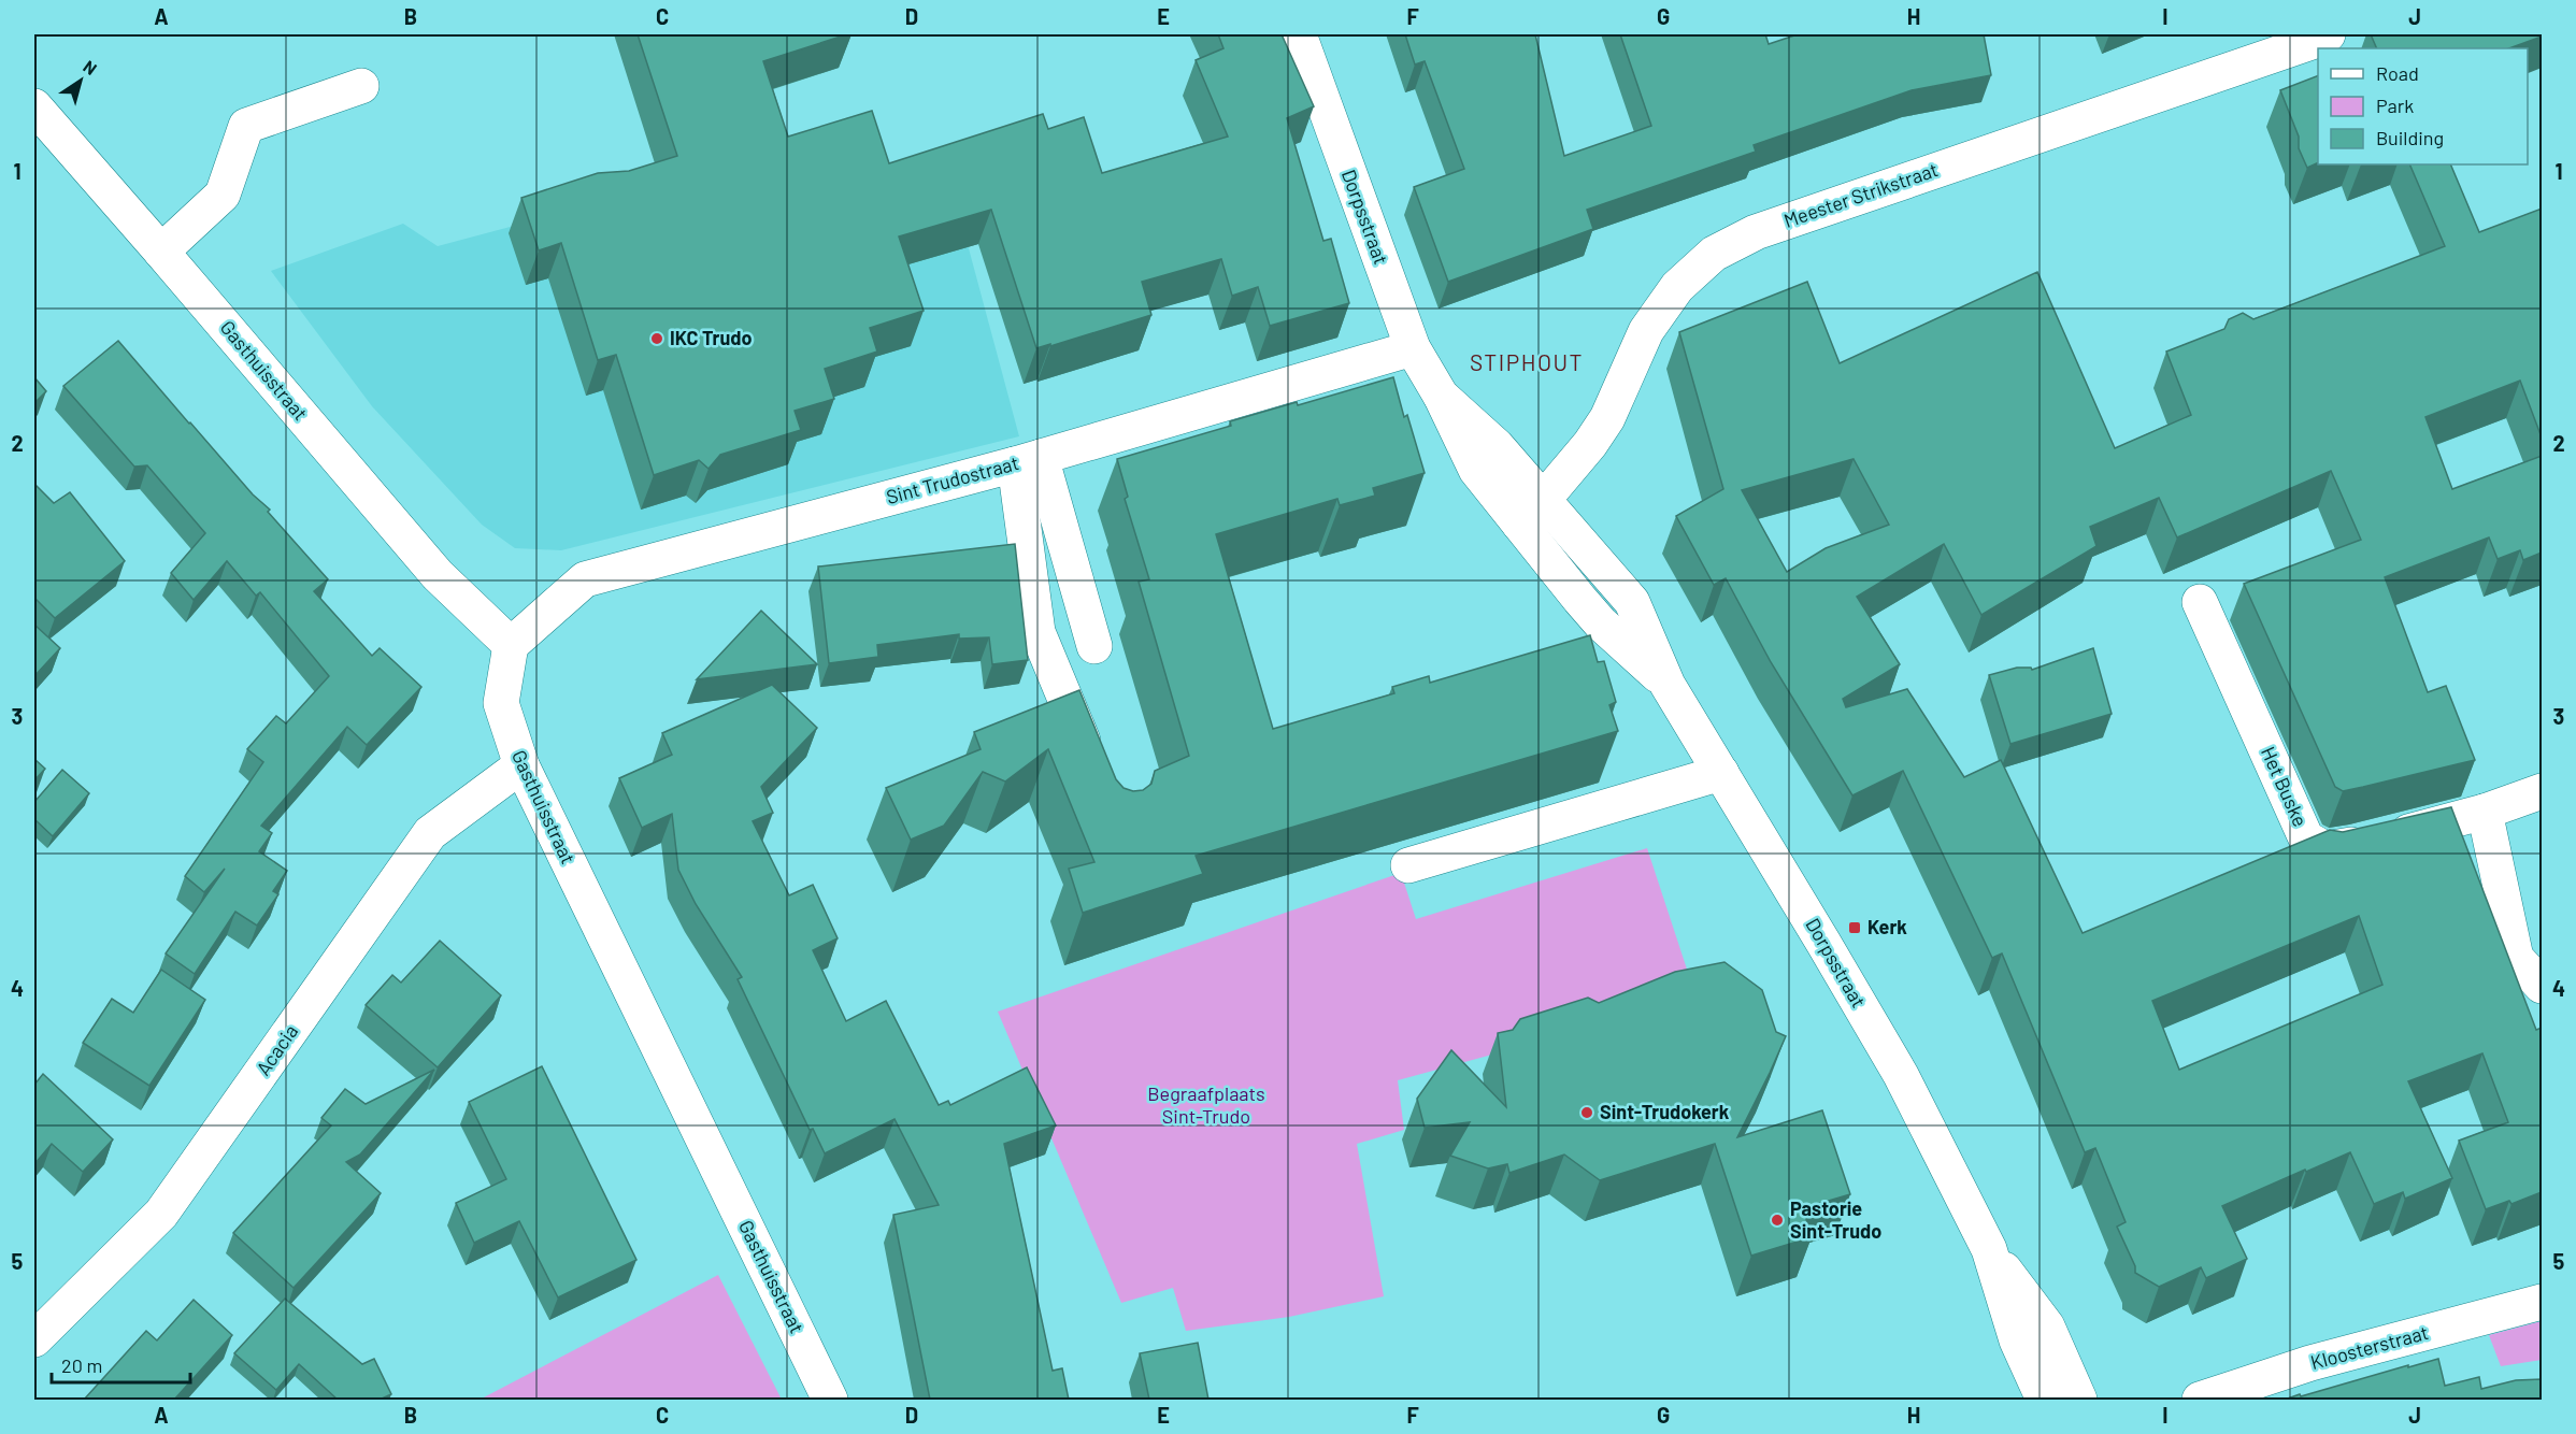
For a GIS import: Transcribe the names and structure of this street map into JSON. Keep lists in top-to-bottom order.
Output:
{
  "streets": {
    "street": [
      "Meester Strikstraat",
      "Dorpsstraat",
      "Gasthuisstraat",
      "Sint Trudostraat",
      "Het Buske",
      "Acacia",
      "Kloosterstraat"
    ]
  },
  "crossings": [
    ["Meester Strikstraat", "Dorpsstraat"],
    ["Dorpsstraat", "Sint Trudostraat"],
    ["Gasthuisstraat", "Sint Trudostraat"],
    ["Gasthuisstraat", "Acacia"]
  ],
  "districts": ["STIPHOUT"],
  "parks": ["Begraafplaats Sint-Trudo"],
  "places": {
    "other": ["IKC Trudo", "Sint-Trudokerk", "Pastorie Sint-Trudo"],
    "transit": ["Kerk"]
  },
  "legend": ["Road", "Park", "Building"],
  "scale_bar": "20 m",
  "north": "top right",
  "grid": {
    "columns": [
      "A",
      "B",
      "C",
      "D",
      "E",
      "F",
      "G",
      "H",
      "I",
      "J"
    ],
    "rows": [
      "1",
      "2",
      "3",
      "4",
      "5"
    ]
  }
}
